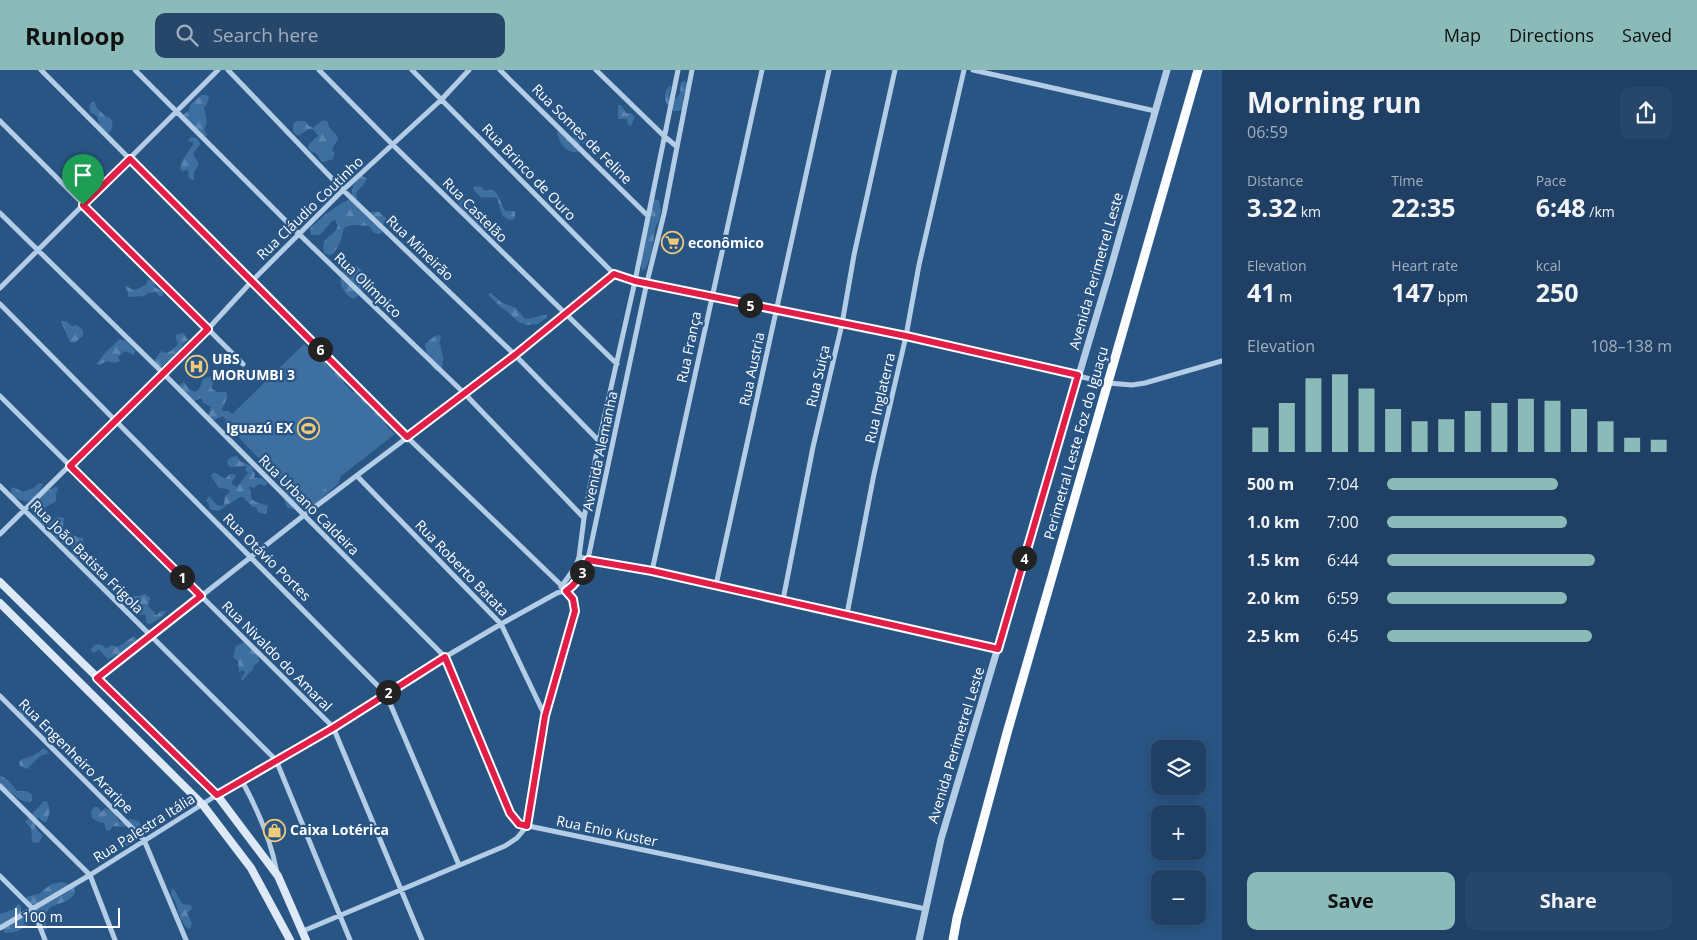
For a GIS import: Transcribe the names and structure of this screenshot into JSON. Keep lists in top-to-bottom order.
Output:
{
  "streets": {
    "highway": ["Perimetral Leste Foz do Iguaçu"],
    "street": [
      "Rua Somes de Feline",
      "Rua Brinco de Ouro",
      "Rua Cláudio Coutinho",
      "Rua Castelão",
      "Rua Mineirão",
      "Avenida Perimetrel Leste",
      "Rua Olímpico",
      "Rua França",
      "Rua Austria",
      "Rua Suiça",
      "Rua Inglaterra",
      "Avenida Alemanha",
      "Rua Urbano Caldeira",
      "Rua João Batista Frigola",
      "Rua Otávio Portes",
      "Rua Roberto Batata",
      "Rua Nivaldo do Amaral",
      "Rua Engenheiro Araripe",
      "Rua Palestra Itália",
      "Rua Enio Kuster"
    ]
  },
  "crossings": [
    ["Rua Somes de Feline", "Avenida Alemanha"],
    ["Rua Brinco de Ouro", "Rua Cláudio Coutinho"],
    ["Rua Brinco de Ouro", "Avenida Perimetrel Leste"],
    ["Rua Brinco de Ouro", "Rua França"],
    ["Rua Brinco de Ouro", "Rua Austria"],
    ["Rua Brinco de Ouro", "Rua Suiça"],
    ["Rua Brinco de Ouro", "Rua Inglaterra"],
    ["Rua Brinco de Ouro", "Perimetral Leste Foz do Iguaçu"],
    ["Rua Brinco de Ouro", "Avenida Alemanha"],
    ["Rua Cláudio Coutinho", "Rua Castelão"],
    ["Rua Cláudio Coutinho", "Rua Mineirão"],
    ["Rua Cláudio Coutinho", "Rua Olímpico"],
    ["Rua Cláudio Coutinho", "Rua Urbano Caldeira"],
    ["Rua Cláudio Coutinho", "Rua João Batista Frigola"],
    ["Rua Cláudio Coutinho", "Rua Otávio Portes"],
    ["Rua Cláudio Coutinho", "Rua Nivaldo do Amaral"],
    ["Rua Castelão", "Avenida Alemanha"],
    ["Rua Mineirão", "Avenida Alemanha"],
    ["Avenida Perimetrel Leste", "Rua Enio Kuster"],
    ["Rua Olímpico", "Avenida Alemanha"],
    ["Avenida Alemanha", "Rua Palestra Itália"],
    ["Rua Urbano Caldeira", "Rua Palestra Itália"],
    ["Rua Urbano Caldeira", "Rua Enio Kuster"],
    ["Rua João Batista Frigola", "Rua Palestra Itália"],
    ["Rua Otávio Portes", "Rua Palestra Itália"],
    ["Rua Roberto Batata", "Rua Palestra Itália"],
    ["Rua Nivaldo do Amaral", "Rua Palestra Itália"],
    ["Rua Engenheiro Araripe", "Rua Palestra Itália"]
  ],
  "places": {
    "supermarket": ["econômico"],
    "hospital": ["UBS MORUMBI 3"],
    "sports": ["Iguazú EX"],
    "shop": ["Caixa Lotérica"]
  },
  "scale_bar": "100 m",
  "page": {
    "header": "Runloop",
    "search": "Search here",
    "nav": ["Map", "Directions", "Saved"],
    "heading": ["Morning run", "06:59"],
    "stats": [
      ["Distance", "3.32 km"],
      ["Time", "22:35"],
      ["Pace", "6:48 /km"],
      ["Elevation", "41 m"],
      ["Heart rate", "147 bpm"],
      ["kcal", "250"]
    ],
    "pins": [
      "5",
      "6",
      "4",
      "3",
      "1",
      "2"
    ],
    "chart": ["Elevation", "108–138 m"],
    "list": [
      {
        "name": "500 m",
        "note": "7:04"
      },
      {
        "name": "1.0 km",
        "note": "7:00"
      },
      {
        "name": "1.5 km",
        "note": "6:44"
      },
      {
        "name": "2.0 km",
        "note": "6:59"
      },
      {
        "name": "2.5 km",
        "note": "6:45"
      }
    ],
    "map_buttons": ["+", "−"],
    "buttons": ["Save", "Share"],
    "scale": "100 m"
  }
}
